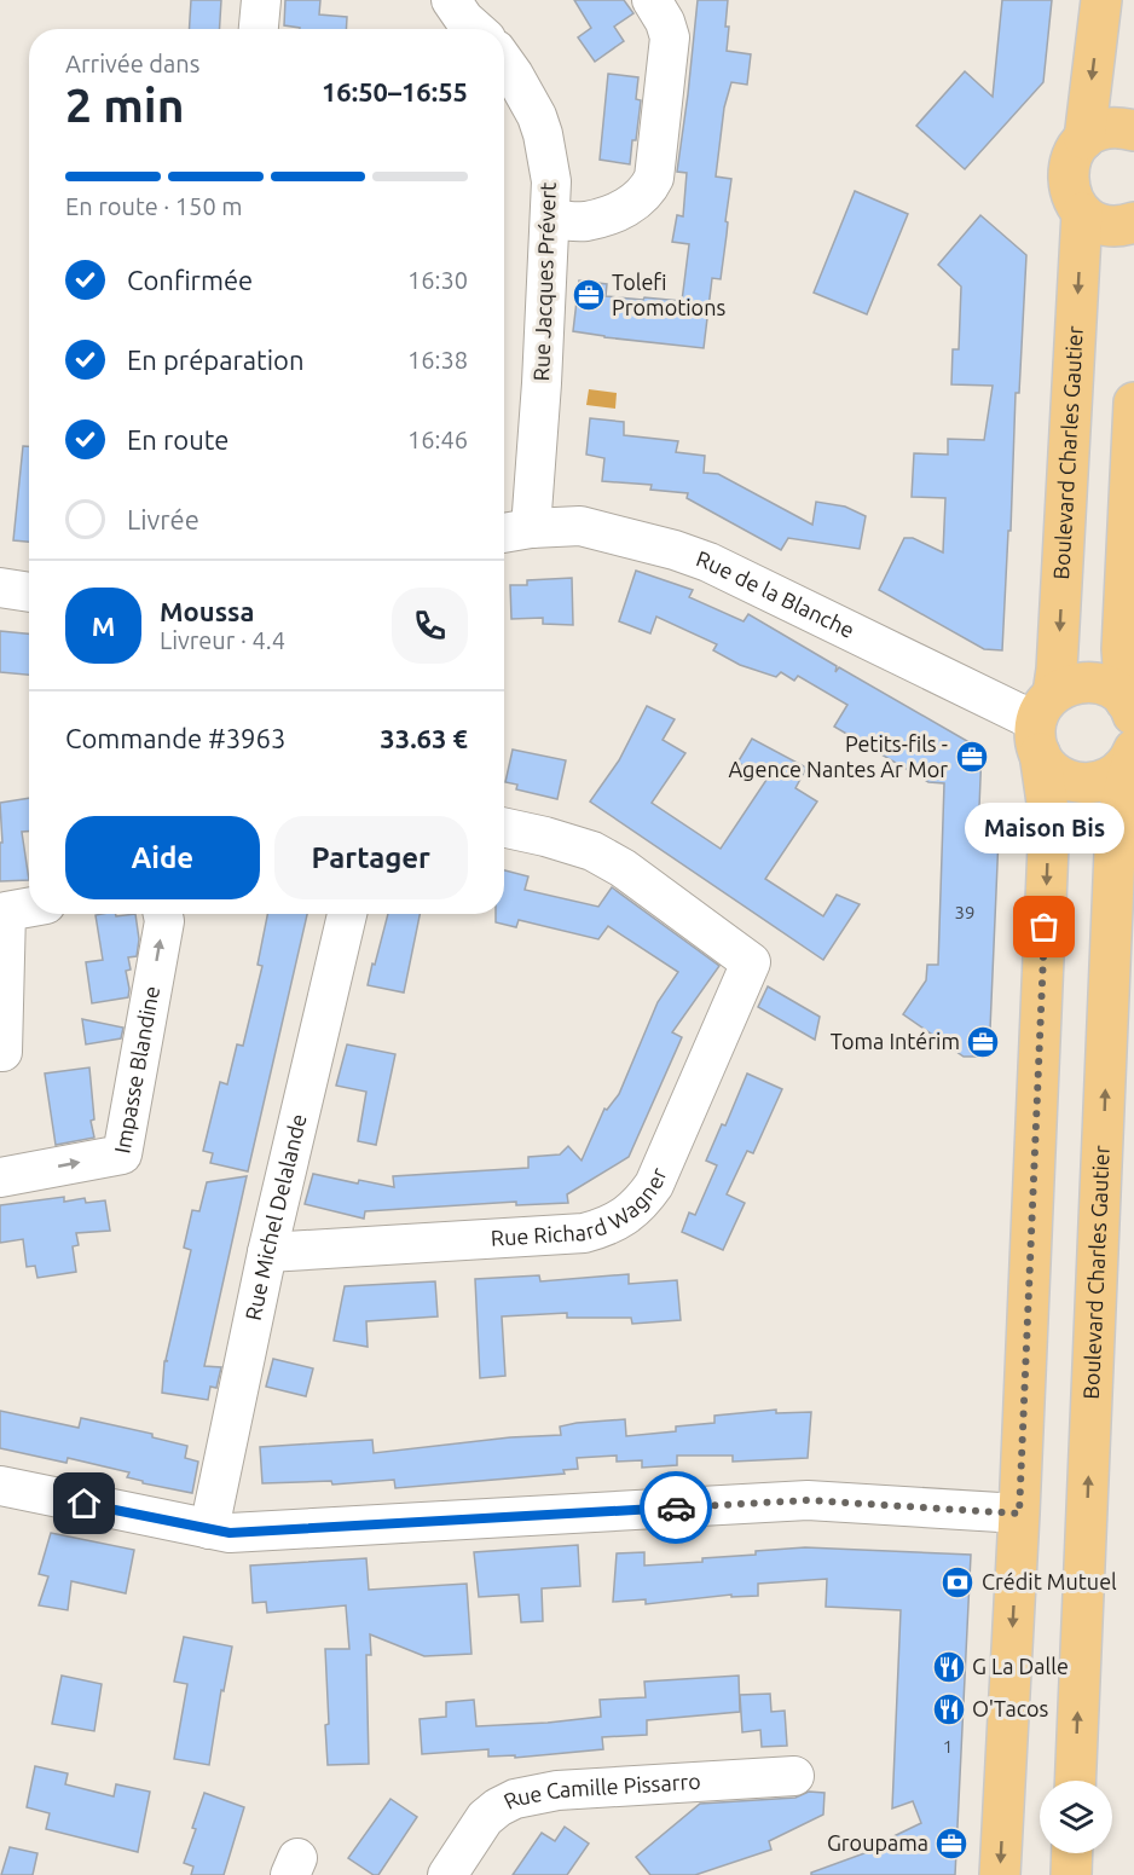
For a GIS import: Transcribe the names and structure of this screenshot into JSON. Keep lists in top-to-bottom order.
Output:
{
  "streets": {
    "main road": ["Boulevard Charles Gautier"],
    "street": [
      "Rue Jacques Prévert",
      "Rue de la Blanche",
      "Impasse Blandine",
      "Rue Richard Wagner",
      "Rue Michel Delalande",
      "Rue Camille Pissarro"
    ]
  },
  "crossings": [
    ["Rue Jacques Prévert", "Rue de la Blanche"],
    ["Boulevard Charles Gautier", "Rue de la Blanche"],
    ["Rue Richard Wagner", "Rue Michel Delalande"]
  ],
  "one_way": ["Impasse Blandine"],
  "places": {
    "office": [
      "Tolefi Promotions",
      "Petits-fils - Agence Nantes Ar Mor",
      "Toma Intérim",
      "Groupama"
    ],
    "other": ["Maison Bis"],
    "bank": ["Crédit Mutuel"],
    "restaurant": ["G La Dalle", "O'Tacos"]
  },
  "house_numbers": ["39", "1"],
  "page": {
    "heading": ["2 min", "Arrivée dans", "16:50–16:55"],
    "panel": [
      "Moussa",
      "Livreur · 4.4",
      "Commande #3963",
      "33.63 €"
    ],
    "bar": "En route · 150 m",
    "list": [
      ["Confirmée", "16:30"],
      ["En préparation", "16:38"],
      ["En route", "16:46"],
      "Livrée"
    ],
    "round": "M",
    "buttons": ["Aide", "Partager"],
    "bubble": "Maison Bis"
  }
}
